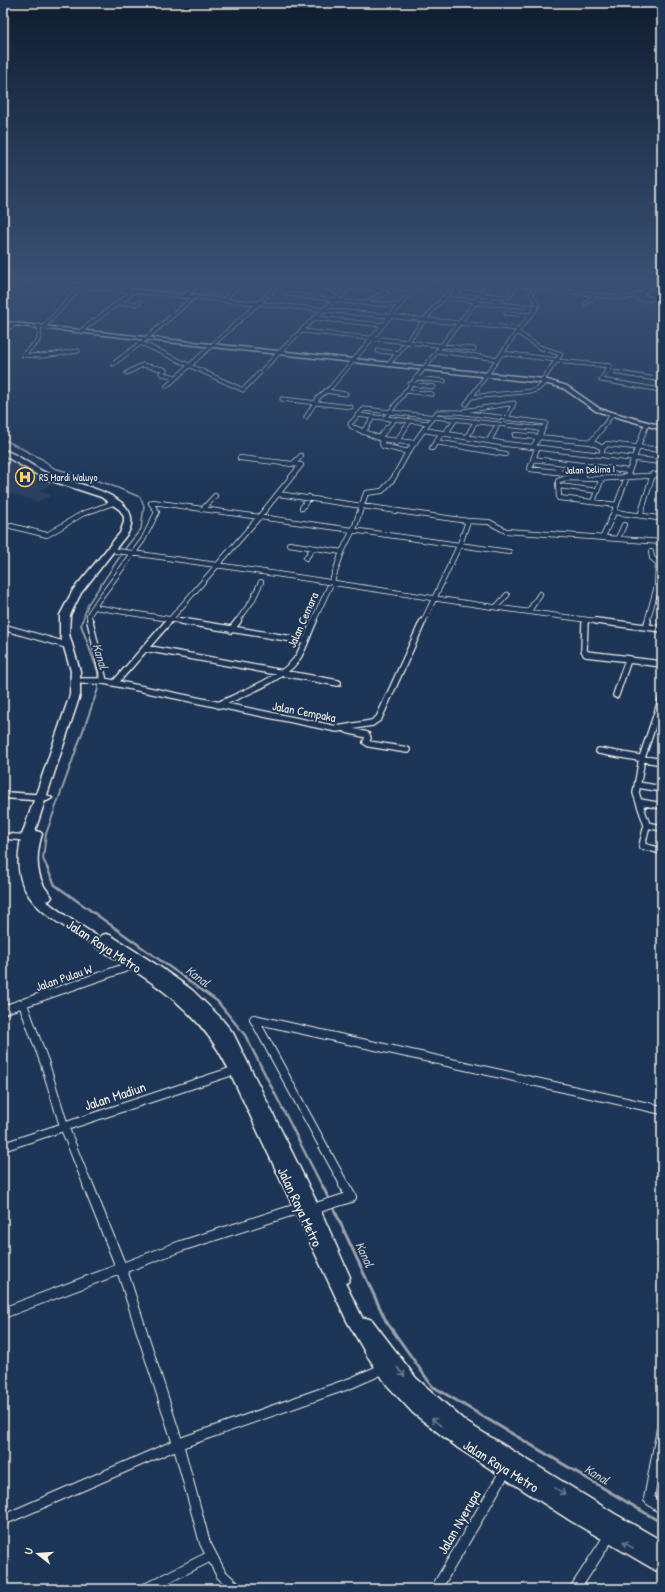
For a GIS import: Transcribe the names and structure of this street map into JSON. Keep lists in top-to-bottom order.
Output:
{
  "streets": {
    "highway": ["Jalan Raya Metro"],
    "street": [
      "Jalan Delima I",
      "Jalan Cemara",
      "Jalan Cempaka",
      "Jalan Pulau W",
      "Jalan Madiun",
      "Jalan Nyerupa"
    ]
  },
  "crossings": [
    ["Jalan Cemara", "Jalan Cempaka"],
    ["Jalan Raya Metro", "Jalan Pulau W"],
    ["Jalan Raya Metro", "Jalan Madiun"],
    ["Jalan Raya Metro", "Jalan Nyerupa"]
  ],
  "water": ["Kanal"],
  "places": {
    "hospital": ["RS Mardi Waluyo"]
  },
  "north": "left"
}
